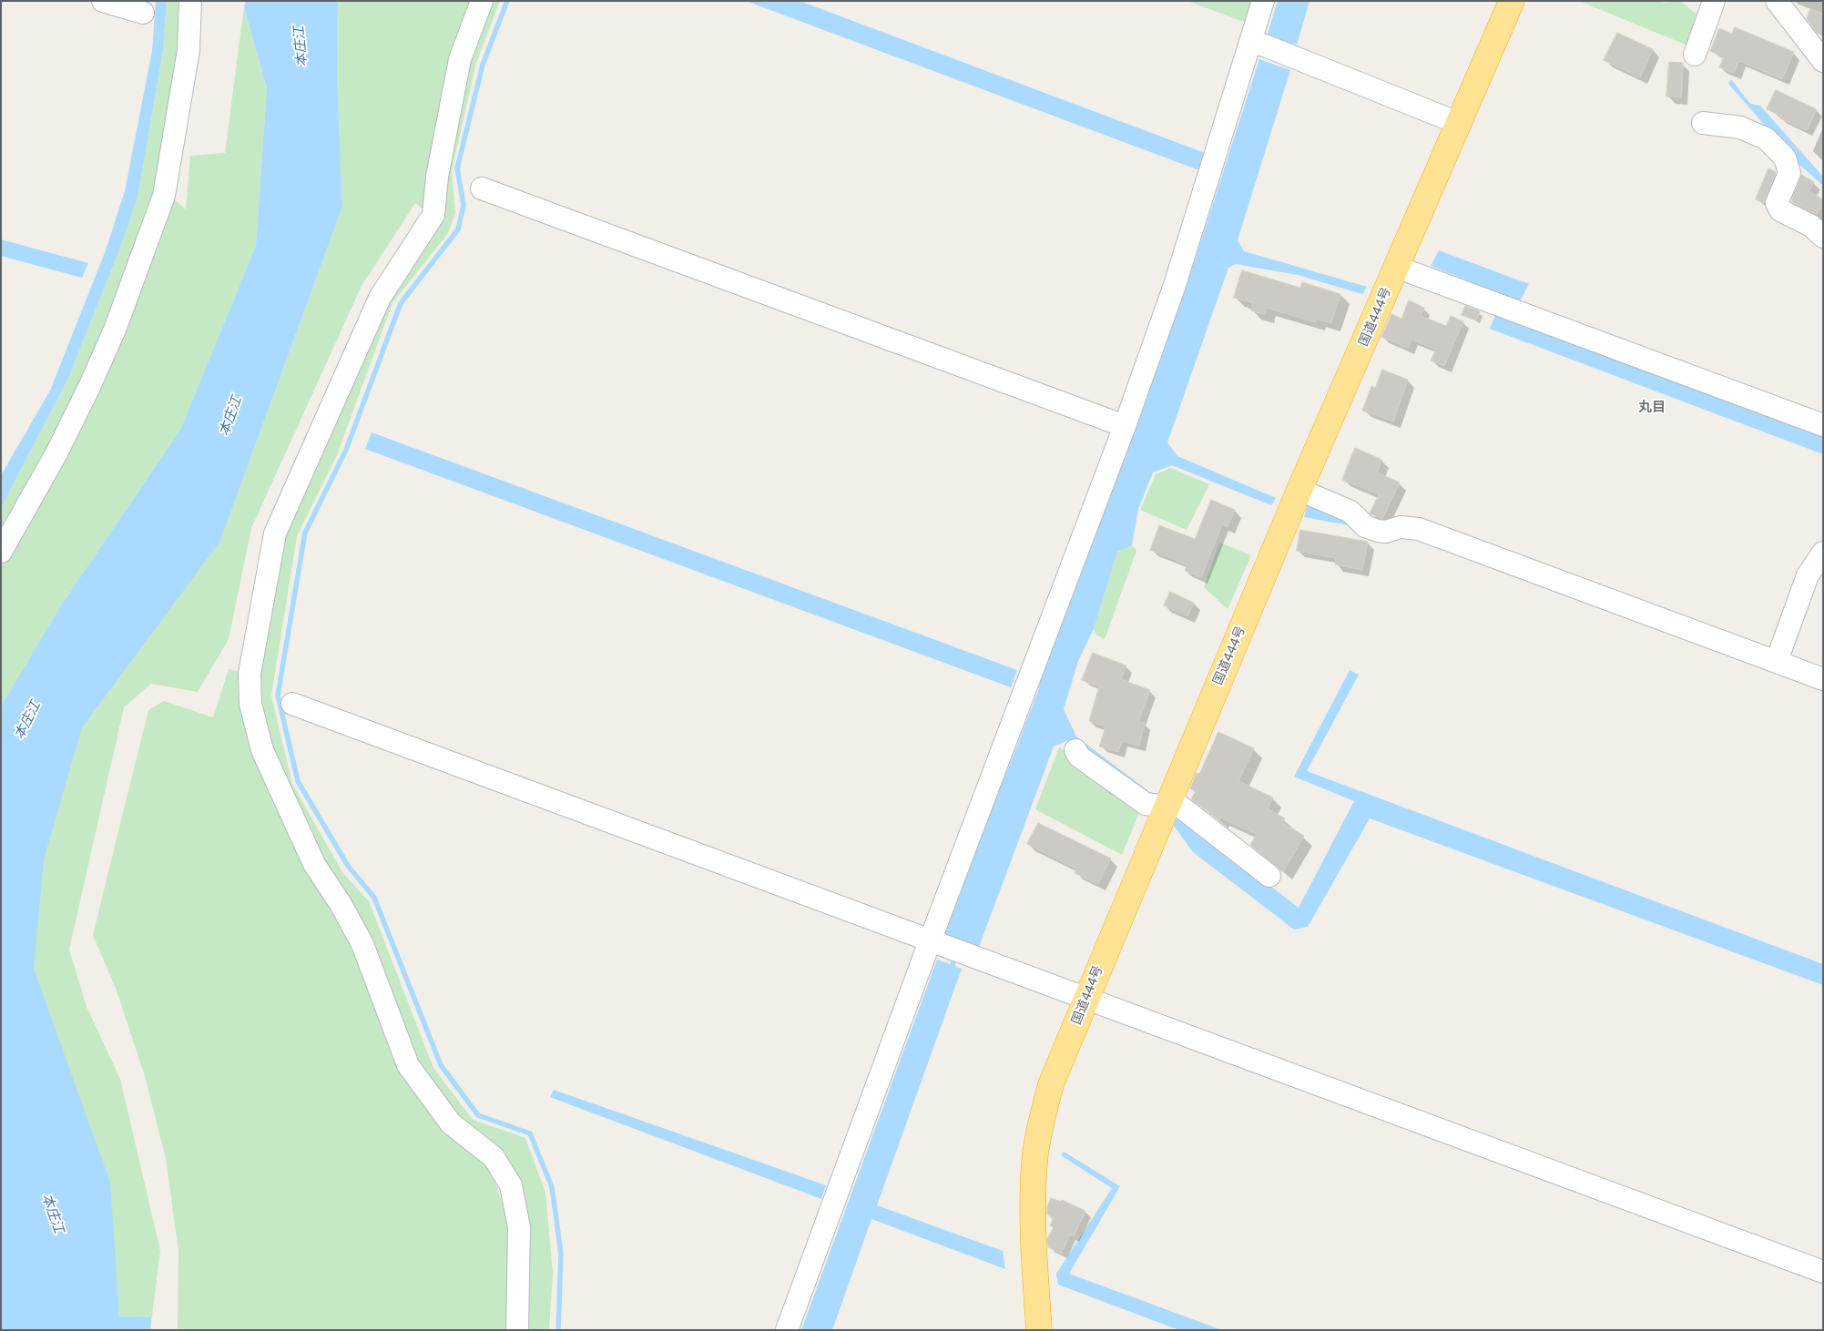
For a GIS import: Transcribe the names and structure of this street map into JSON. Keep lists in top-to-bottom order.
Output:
{
  "streets": {
    "highway": ["国道444号"]
  },
  "districts": ["丸目"],
  "water": ["本庄江"]
}
